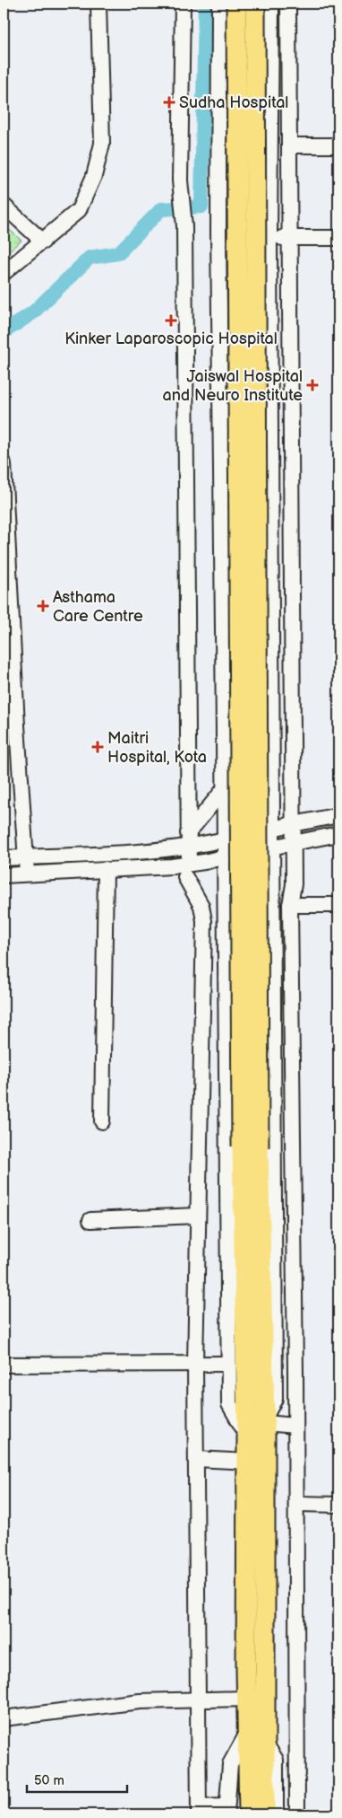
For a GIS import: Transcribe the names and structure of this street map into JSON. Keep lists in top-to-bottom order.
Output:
{
  "places": {
    "health": [
      "Sudha Hospital",
      "Kinker Laparoscopic Hospital",
      "Jaiswal Hospital and Neuro Institute",
      "Asthama Care Centre",
      "Maitri Hospital, Kota"
    ]
  },
  "scale_bar": "50 m"
}
